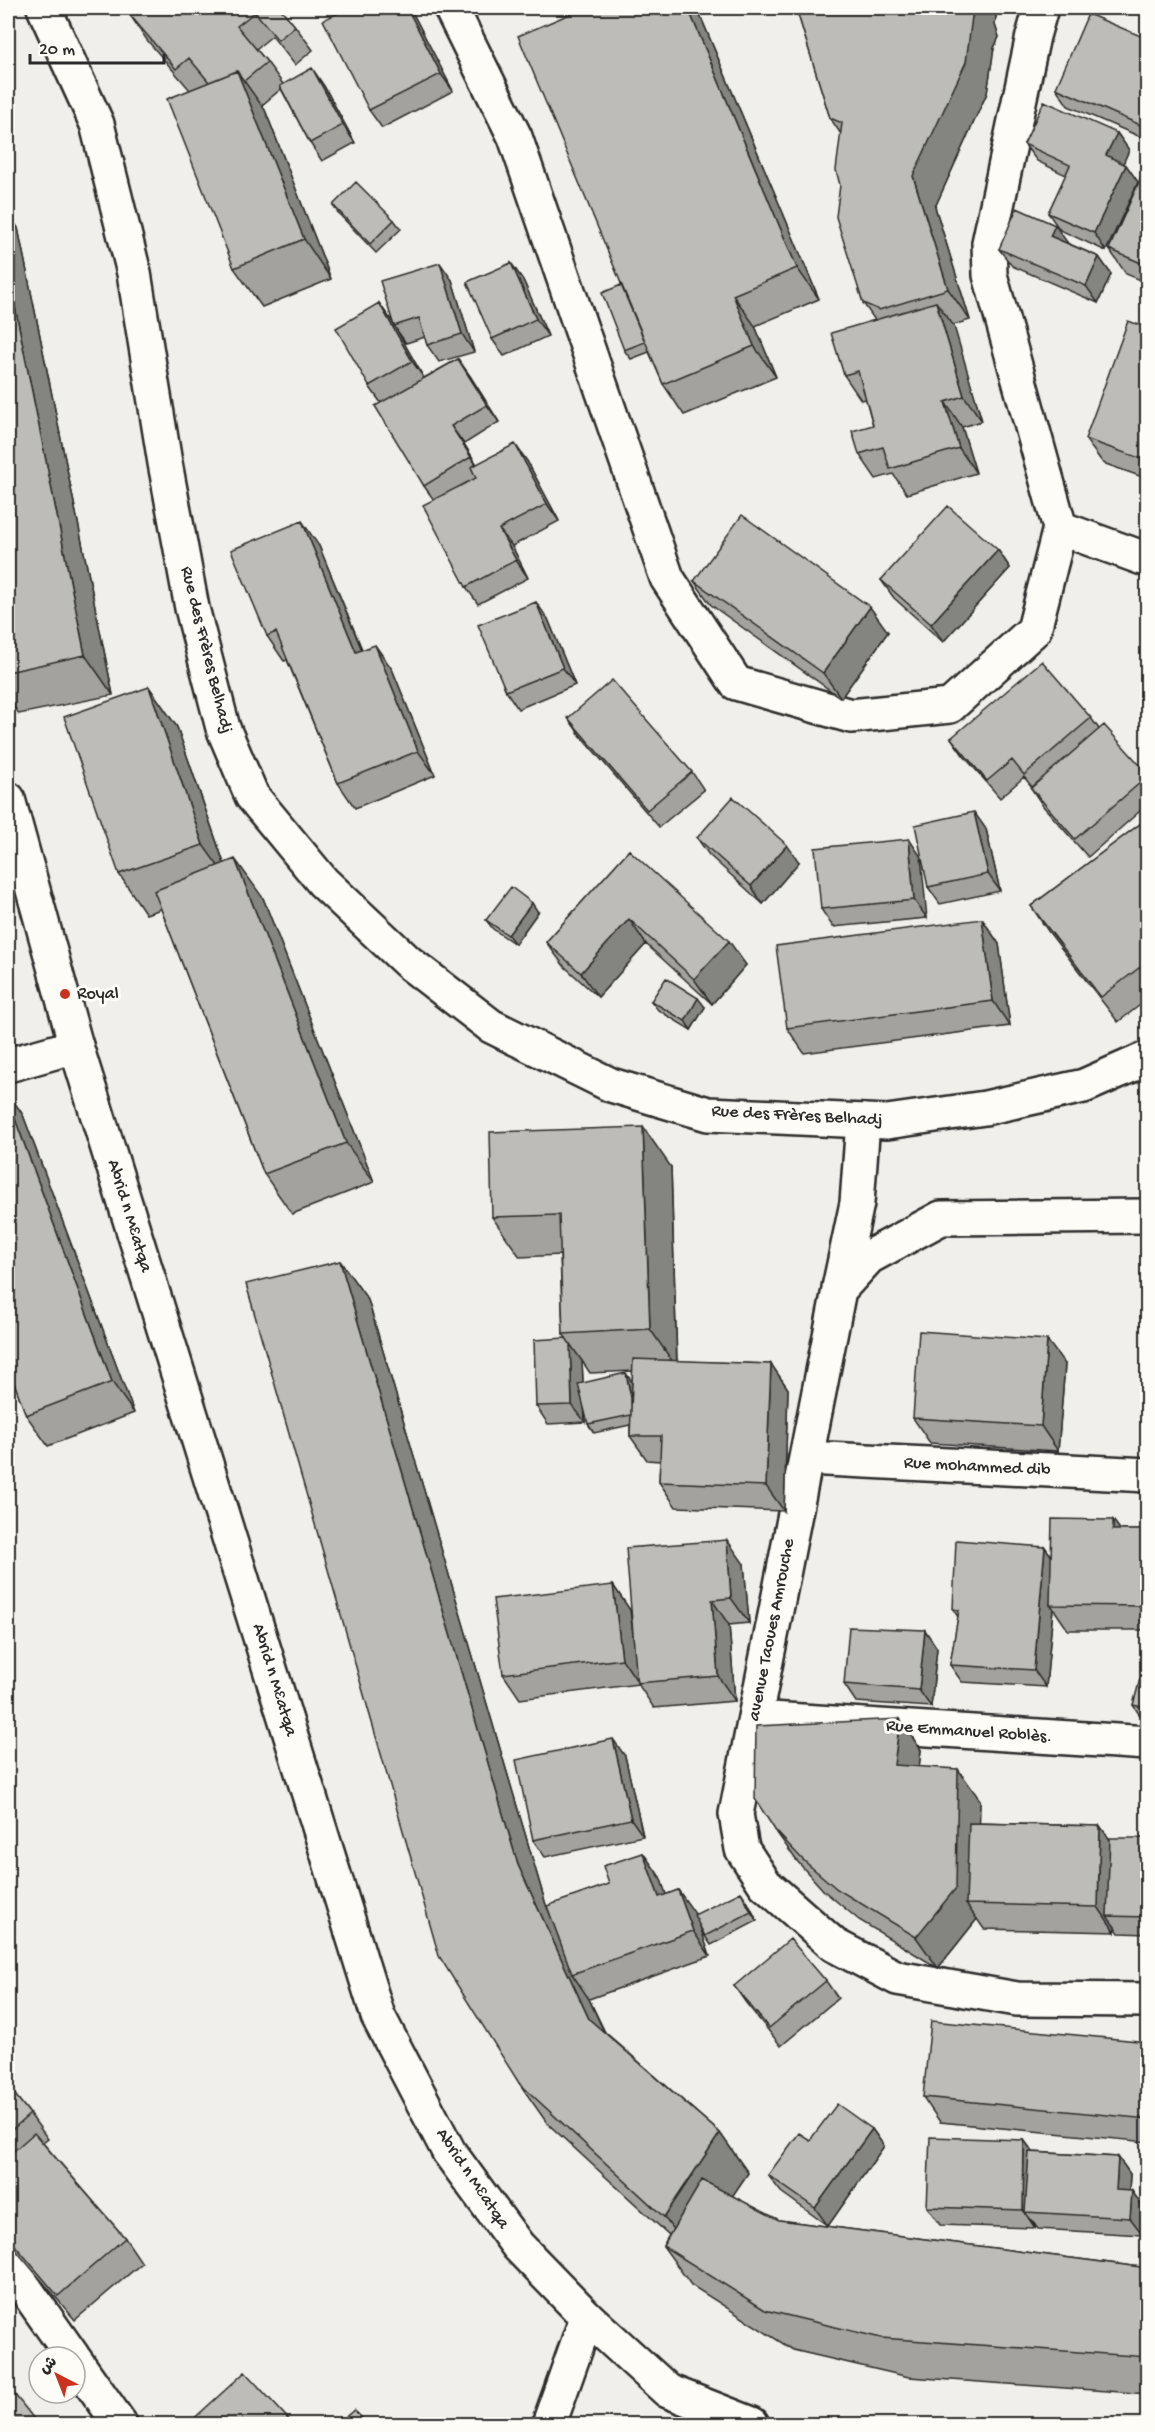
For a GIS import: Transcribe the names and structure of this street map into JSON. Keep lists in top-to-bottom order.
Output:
{
  "streets": {
    "street": [
      "Rue des Frères Belhadj",
      "Abrid n Mɛatqa",
      "Rue mohammed dib",
      "avenue Taoues Amrouche",
      "Rue Emmanuel Roblès."
    ]
  },
  "crossings": [
    ["Rue des Frères Belhadj", "avenue Taoues Amrouche"],
    ["Rue mohammed dib", "avenue Taoues Amrouche"],
    ["avenue Taoues Amrouche", "Rue Emmanuel Roblès."]
  ],
  "places": ["Royal"],
  "scale_bar": "20 m",
  "north": "top left"
}
